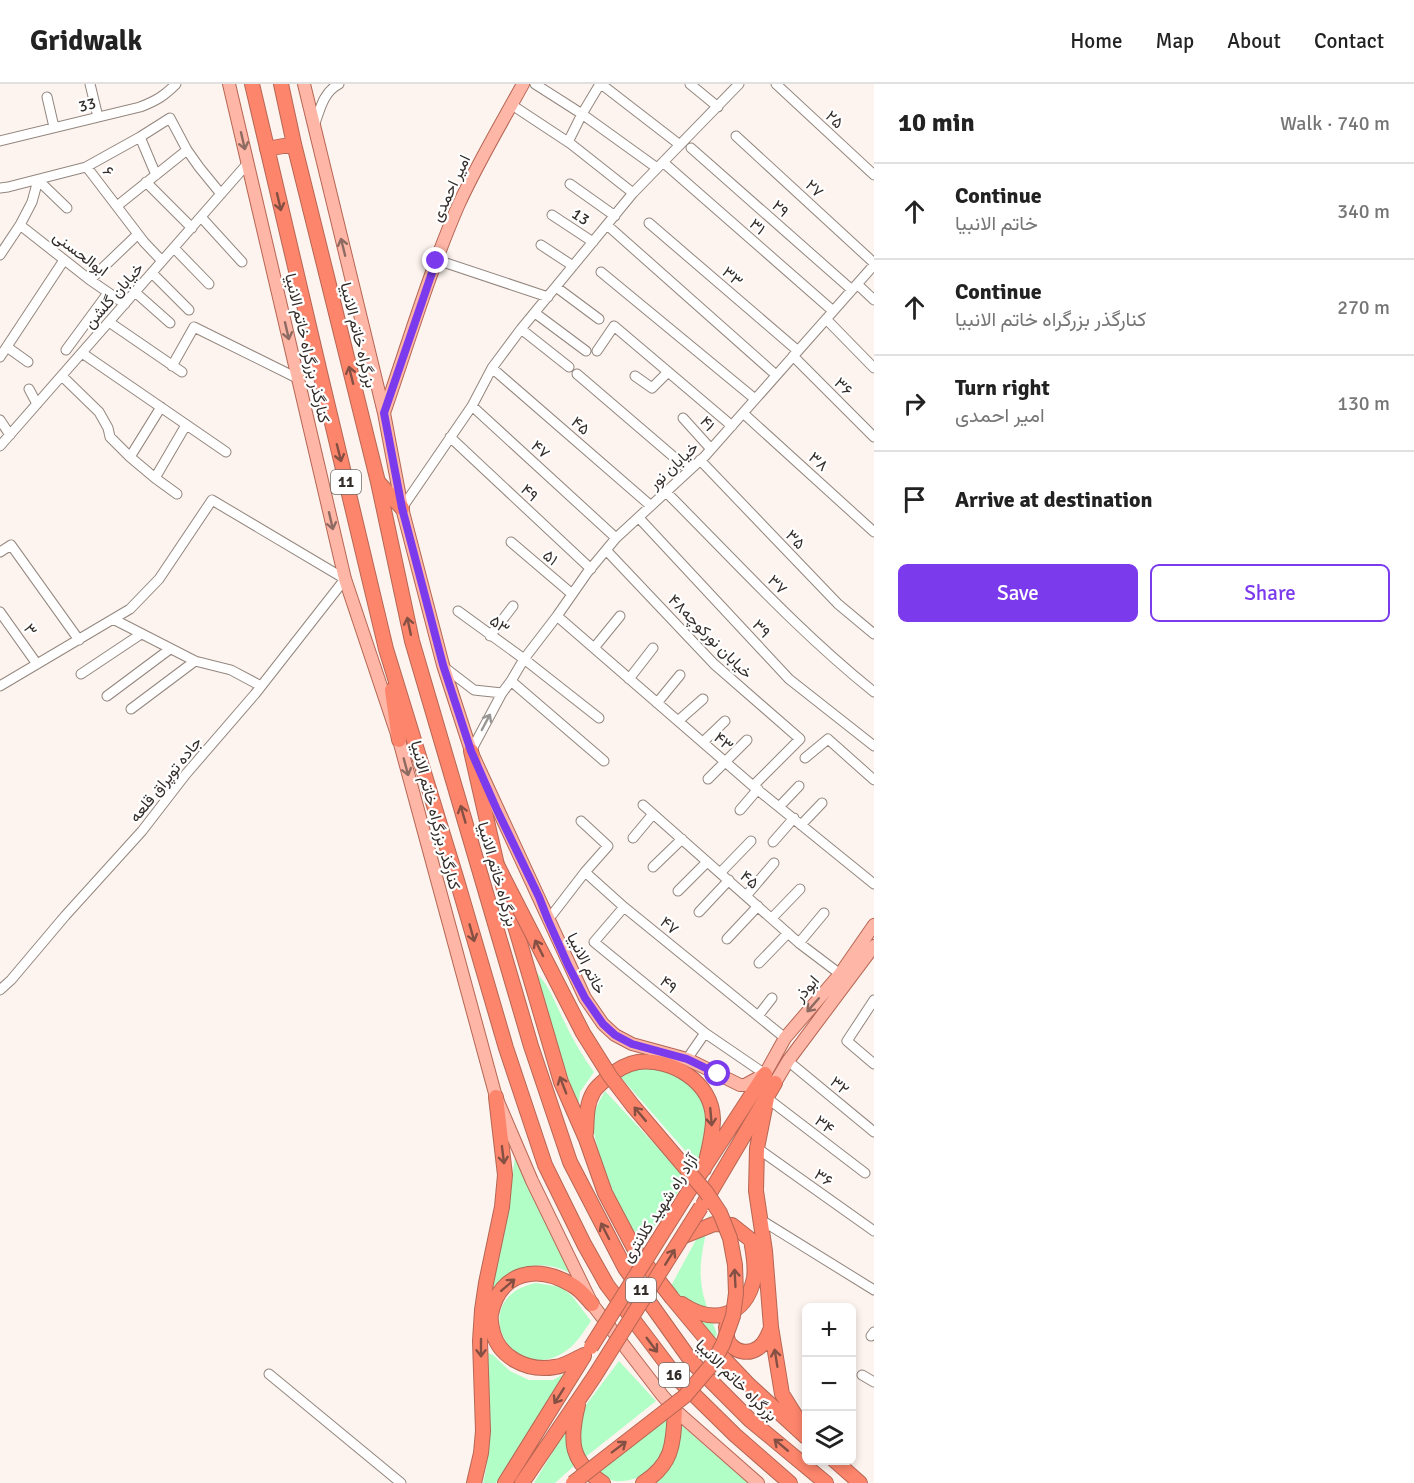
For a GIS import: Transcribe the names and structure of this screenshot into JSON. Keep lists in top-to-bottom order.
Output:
{
  "streets": {
    "highway": [
      "بزرگراه خاتم الانبیا",
      "11",
      "آزاد راه شهید کلانتری",
      "16"
    ],
    "main road": [
      "امیر احمدی",
      "کنارگذر بزرگراه خاتم الانبیا",
      "خاتم الانبیا",
      "ابوذر"
    ],
    "street": [
      "33",
      "۲۵",
      "۶",
      "۲۷",
      "۲۹",
      "13",
      "۳۱",
      "ابوالحسنی",
      "۳۳",
      "خیابان گلشن",
      "۳۶",
      "۴۱",
      "۴۵",
      "۴۷",
      "۳۸",
      "خیابان نور",
      "۴۹",
      "۳۵",
      "۵۱",
      "۳۷",
      "۵۳",
      "۳۹",
      "۳",
      "خیابان نورکوچه۴۸",
      "۴۳",
      "جاده توپراق قلعه",
      "۳۲",
      "۳۴"
    ]
  },
  "crossings": [
    ["۶", "خیابان گلشن"],
    ["۲۷", "خیابان نور"],
    ["۲۹", "خیابان نور"],
    ["۳۱", "خیابان نور"],
    ["ابوالحسنی", "خیابان گلشن"],
    ["۳۳", "۳۶"],
    ["۳۳", "خیابان نور"],
    ["خیابان گلشن", "کنارگذر بزرگراه خاتم الانبیا"],
    ["کنارگذر بزرگراه خاتم الانبیا", "جاده توپراق قلعه"],
    ["۳۶", "خیابان نور"],
    ["۴۱", "خیابان نور"],
    ["۴۵", "خیابان نور"],
    ["۴۵", "ابوذر"],
    ["۴۷", "خیابان نور"],
    ["۴۷", "۴۹"],
    ["۴۷", "ابوذر"],
    ["۳۸", "خیابان نور"],
    ["خیابان نور", "۴۹"],
    ["خیابان نور", "۳۵"],
    ["خیابان نور", "۵۱"],
    ["خیابان نور", "۳۷"],
    ["خیابان نور", "۵۳"],
    ["خیابان نور", "۳۹"],
    ["خیابان نور", "خیابان نورکوچه۴۸"],
    ["خیابان نور", "۴۳"],
    ["خیابان نور", "خاتم الانبیا"],
    ["11", "16"],
    ["۴۹", "خاتم الانبیا"],
    ["۴۹", "ابوذر"],
    ["۴۹", "آزاد راه شهید کلانتری"],
    ["خیابان نورکوچه۴۸", "۴۳"],
    ["خاتم الانبیا", "ابوذر"],
    ["خاتم الانبیا", "آزاد راه شهید کلانتری"],
    ["ابوذر", "۳۲"],
    ["ابوذر", "آزاد راه شهید کلانتری"]
  ],
  "page": {
    "header": "Gridwalk",
    "nav": [
      "Home",
      "Map",
      "About",
      "Contact"
    ],
    "heading": ["10 min", "Walk · 740 m"],
    "list": [
      ["Continue", "خاتم الانبیا", "340 m"],
      ["Continue", "کنارگذر بزرگراه خاتم الانبیا", "270 m"],
      ["Turn right", "امیر احمدی", "130 m"],
      "Arrive at destination"
    ],
    "buttons": ["Save", "Share"],
    "map_buttons": ["+", "−"]
  }
}
